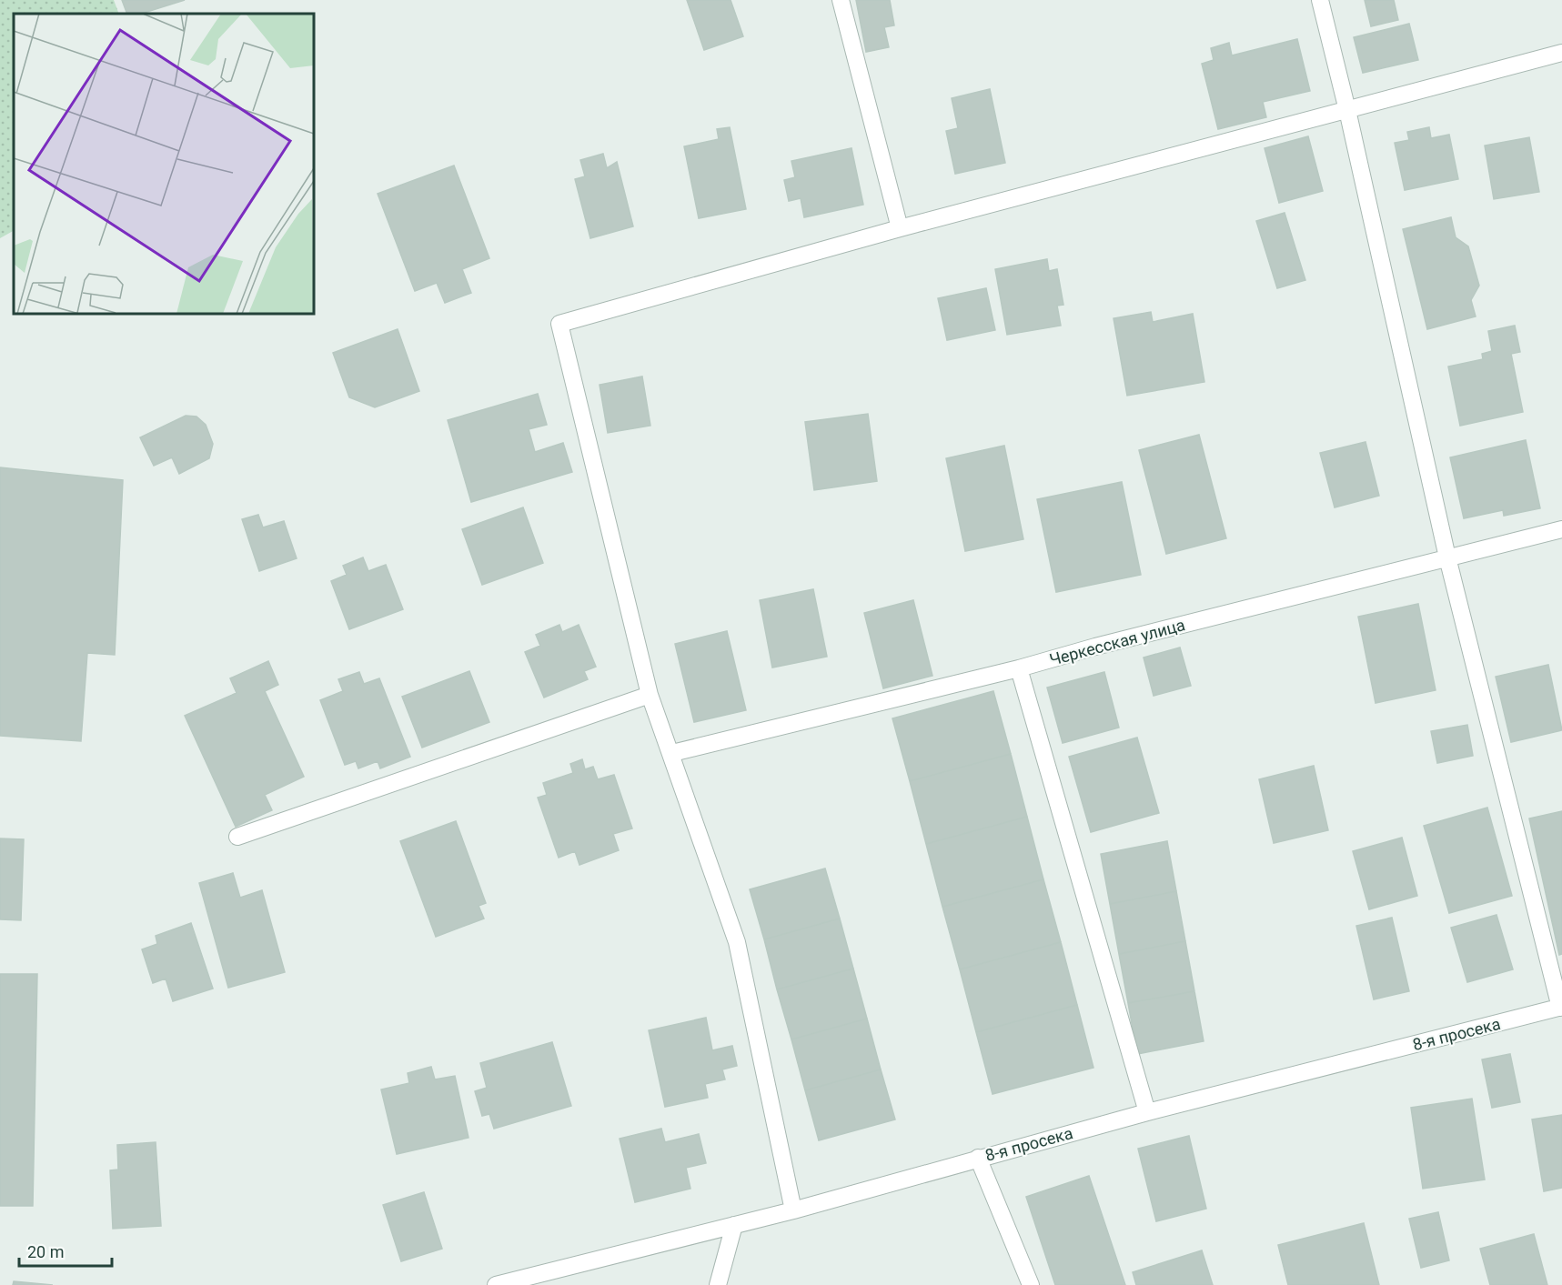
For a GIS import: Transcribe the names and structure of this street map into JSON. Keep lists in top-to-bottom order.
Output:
{
  "streets": {
    "street": ["Черкесская улица", "8-я просека"]
  },
  "scale_bar": "20 m"
}
